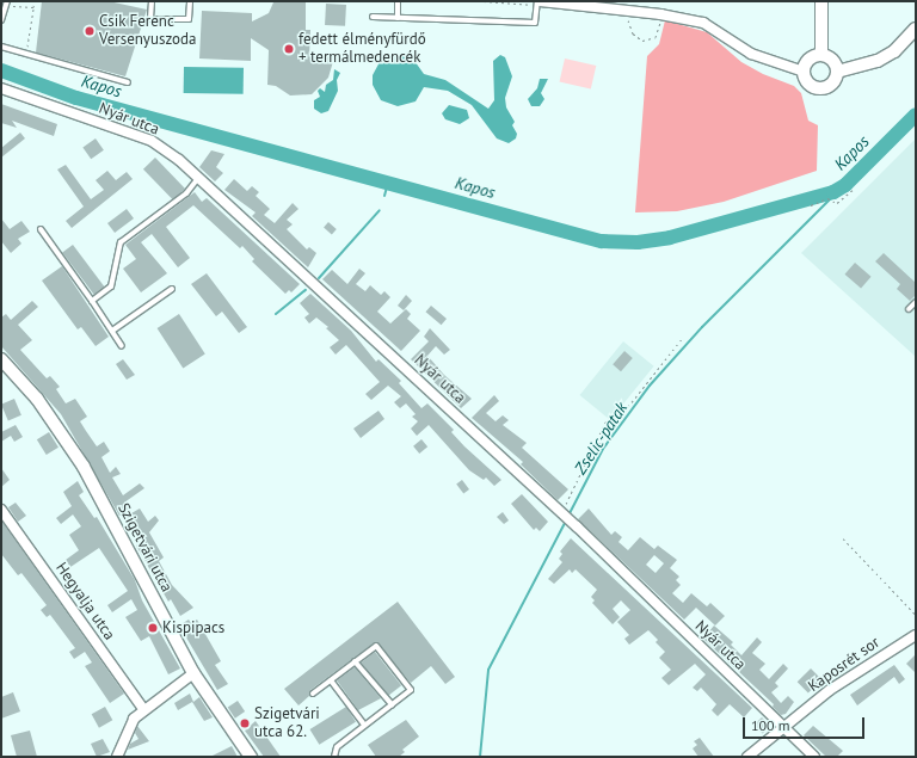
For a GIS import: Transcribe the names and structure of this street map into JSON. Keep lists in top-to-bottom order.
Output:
{
  "streets": {
    "street": [
      "Nyár utca",
      "Szigetvári utca",
      "Hegyalja utca",
      "Kaposrét sor"
    ]
  },
  "crossings": [
    ["Nyár utca", "Kaposrét sor"]
  ],
  "water": ["Kapos", "Zselic-patak"],
  "places": [
    "Csik Ferenc Versenyuszoda",
    "fedett élményfürdő + termálmedencék",
    "Kispipacs",
    "Szigetvári utca 62."
  ],
  "scale_bar": "100 m"
}
